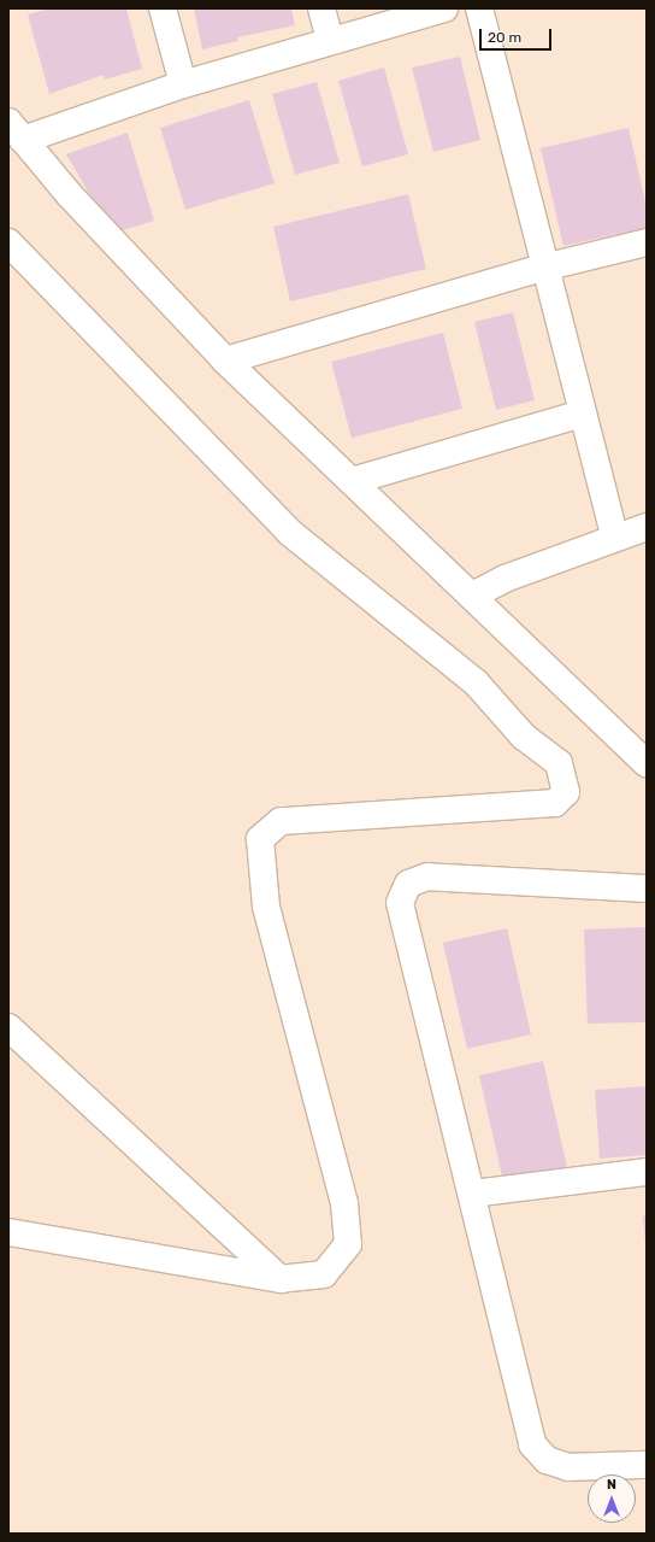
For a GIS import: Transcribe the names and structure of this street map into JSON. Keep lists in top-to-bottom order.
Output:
{
  "scale_bar": "20 m",
  "north": "top"
}
